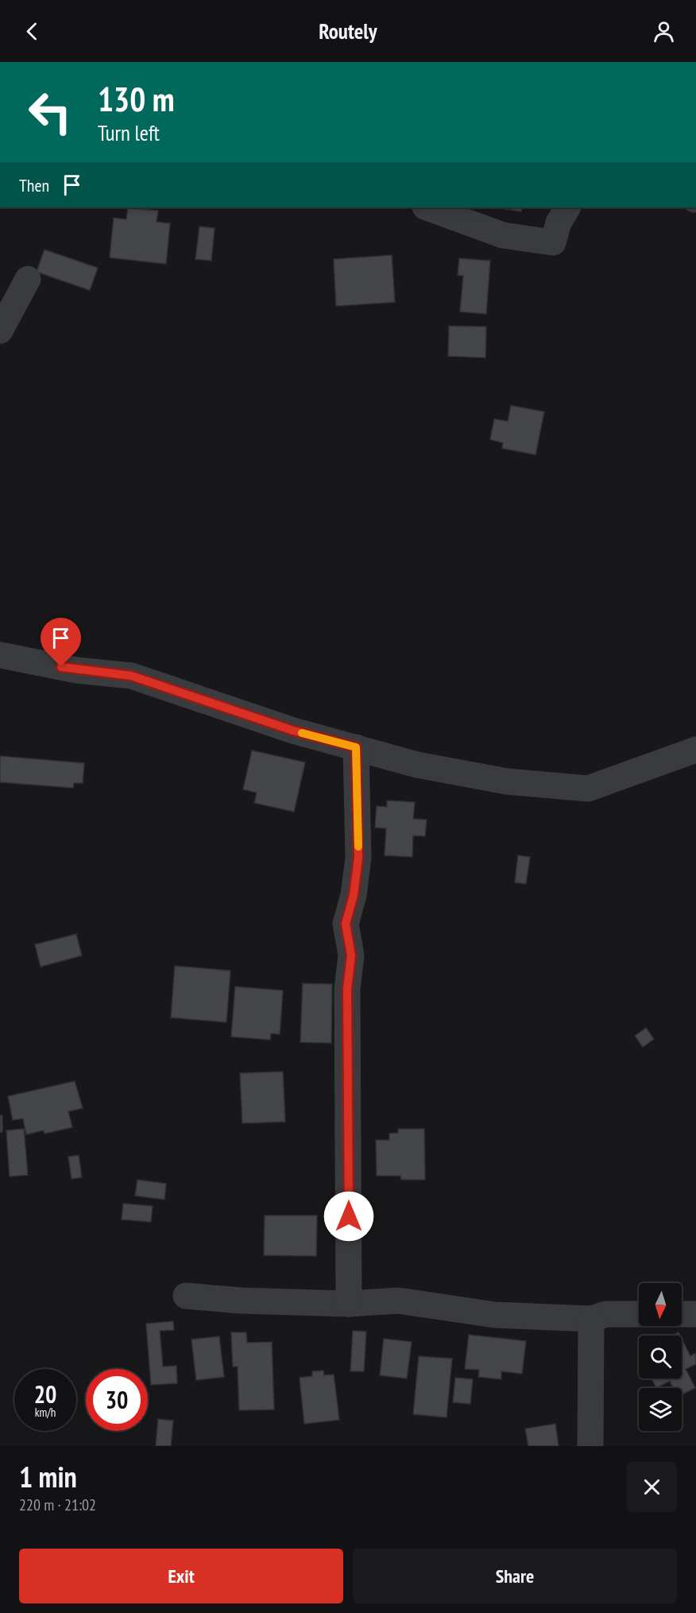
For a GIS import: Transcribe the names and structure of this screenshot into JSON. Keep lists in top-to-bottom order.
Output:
{
  "north": "bottom",
  "page": {
    "header": "Routely",
    "turn": ["130 m", "Turn left"],
    "then": "Then",
    "speed": "20 km/h",
    "limit": "30",
    "heading": ["1 min", "220 m · 21:02"],
    "buttons": ["Exit", "Share"]
  }
}
